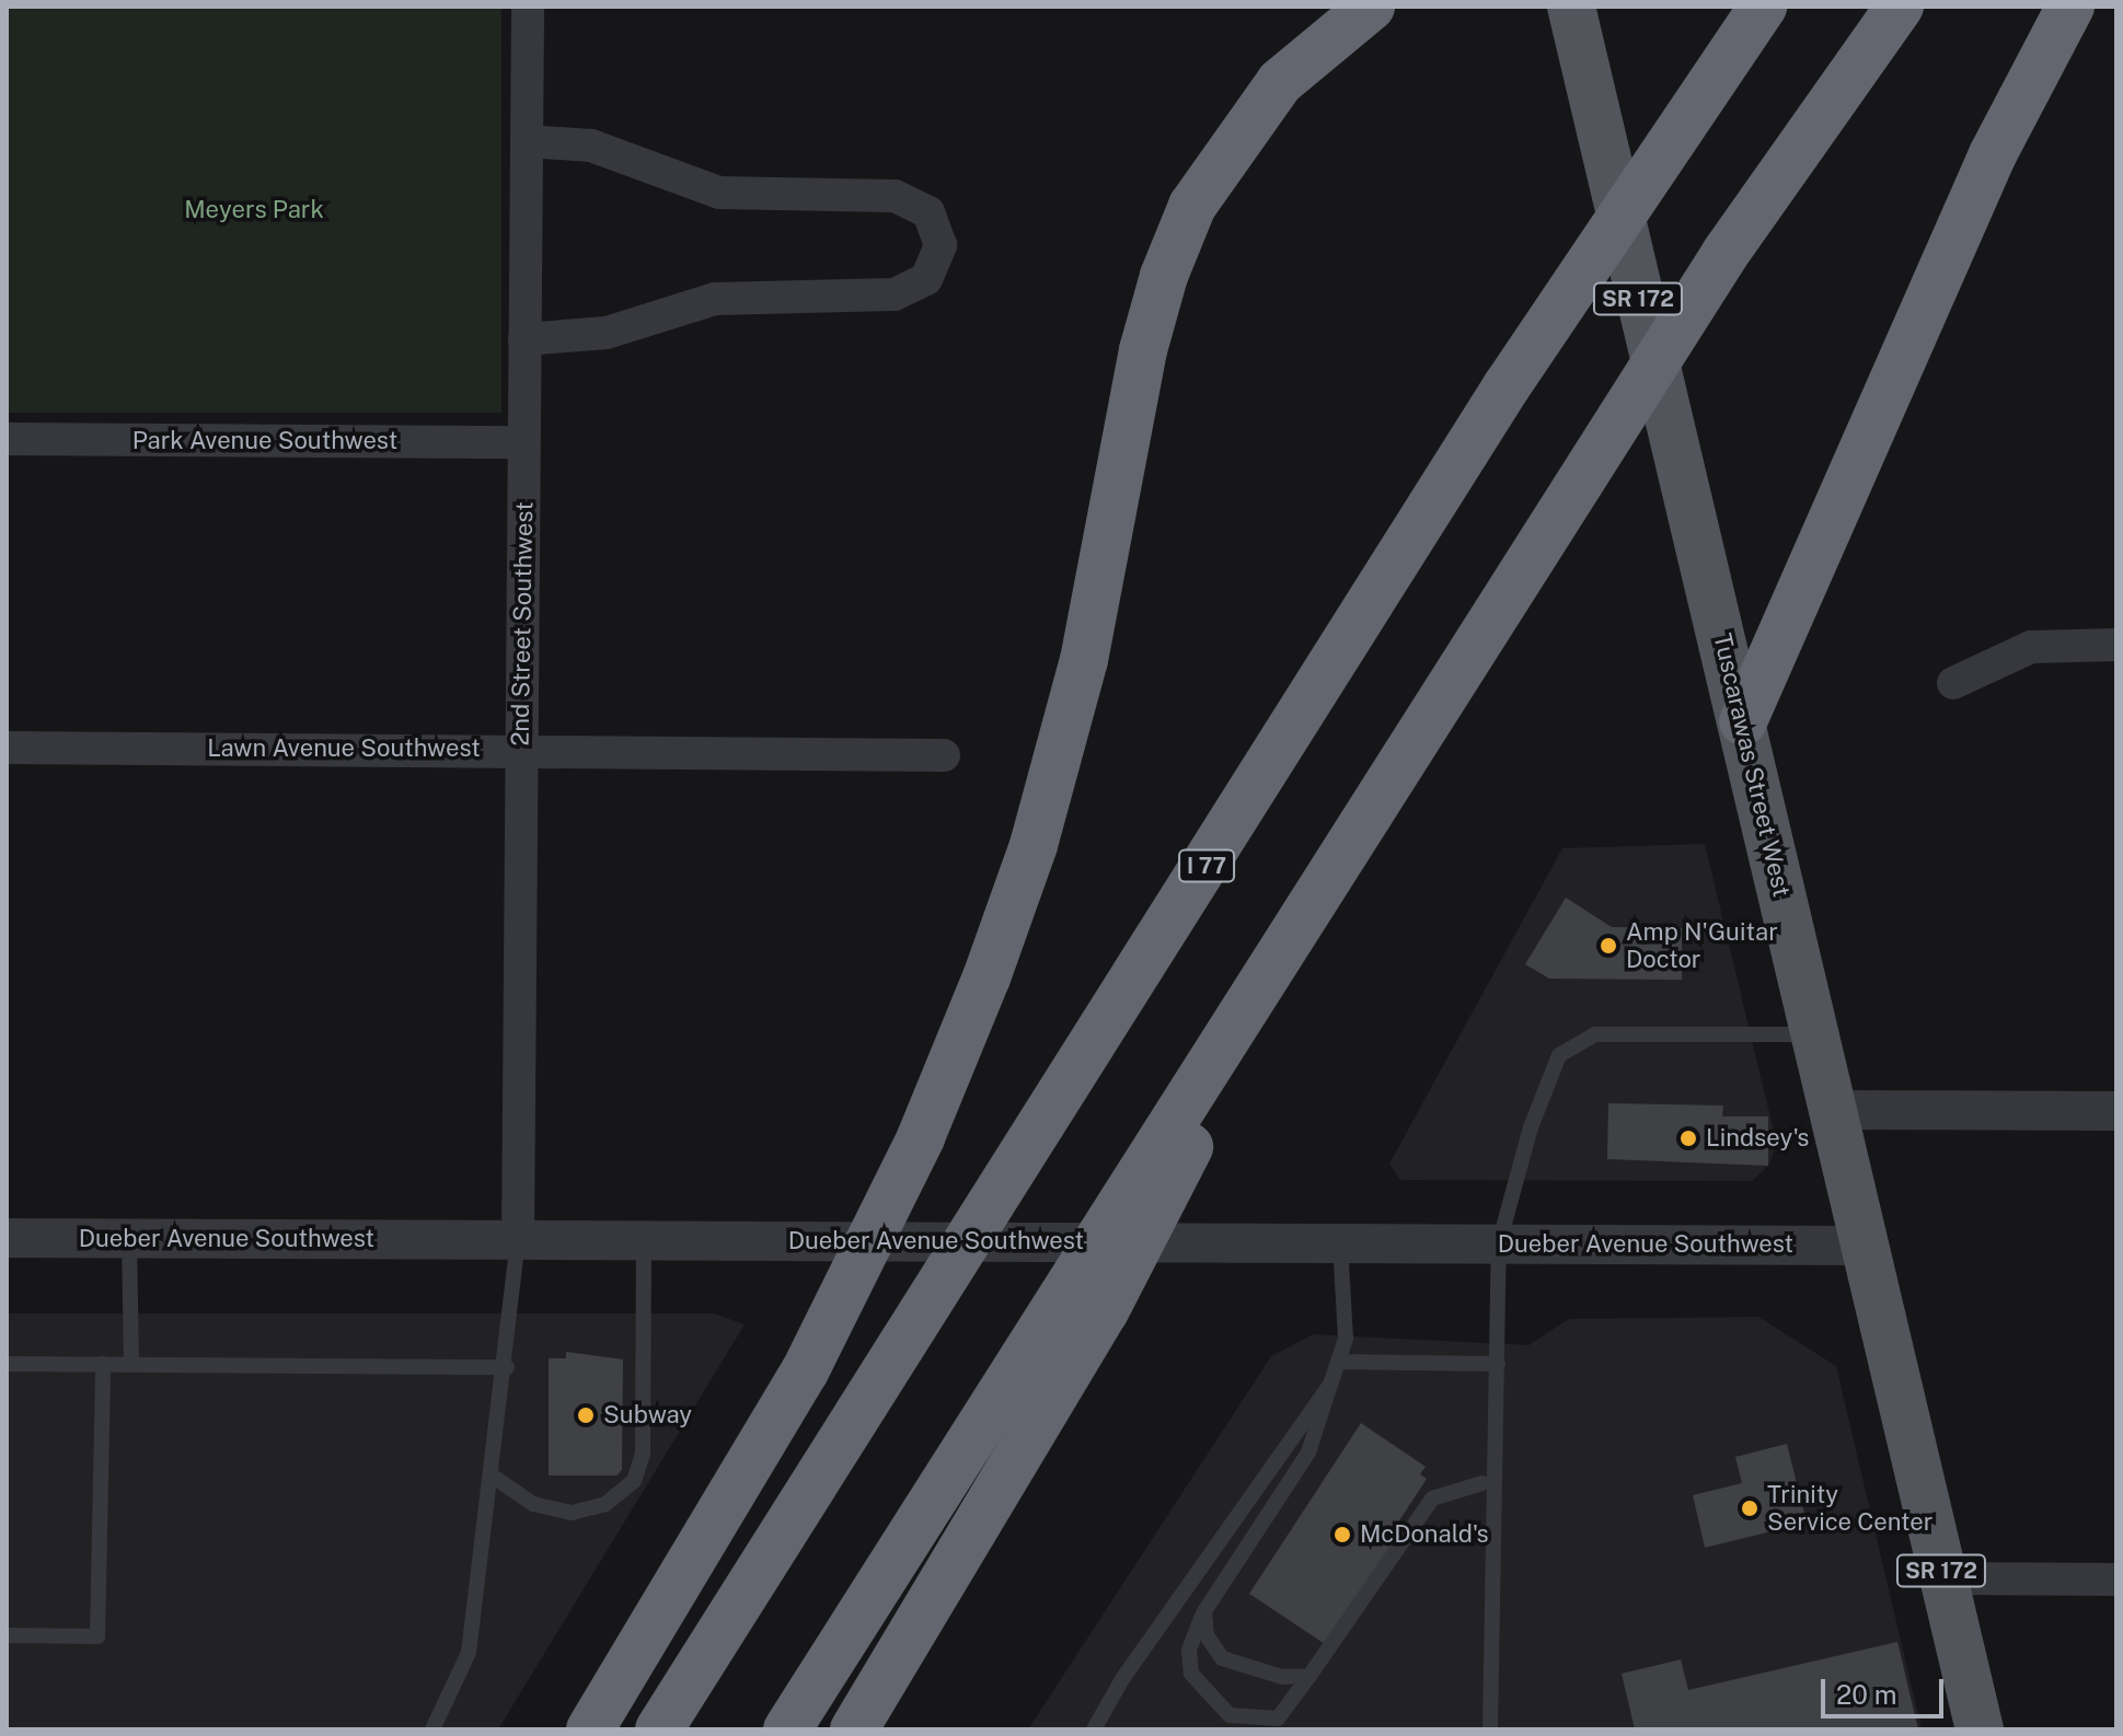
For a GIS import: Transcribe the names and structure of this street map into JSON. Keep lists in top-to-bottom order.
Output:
{
  "streets": {
    "highway": ["I 77"],
    "main road": ["SR 172", "Tuscarawas Street West"],
    "street": [
      "Park Avenue Southwest",
      "2nd Street Southwest",
      "Lawn Avenue Southwest",
      "Dueber Avenue Southwest"
    ]
  },
  "crossings": [
    ["Park Avenue Southwest", "2nd Street Southwest"],
    ["2nd Street Southwest", "Lawn Avenue Southwest"],
    ["2nd Street Southwest", "Dueber Avenue Southwest"],
    ["Tuscarawas Street West", "Dueber Avenue Southwest"]
  ],
  "parks": ["Meyers Park"],
  "places": [
    "Amp N'Guitar Doctor",
    "Lindsey's",
    "Subway",
    "Trinity Service Center",
    "McDonald's"
  ],
  "scale_bar": "20 m"
}
